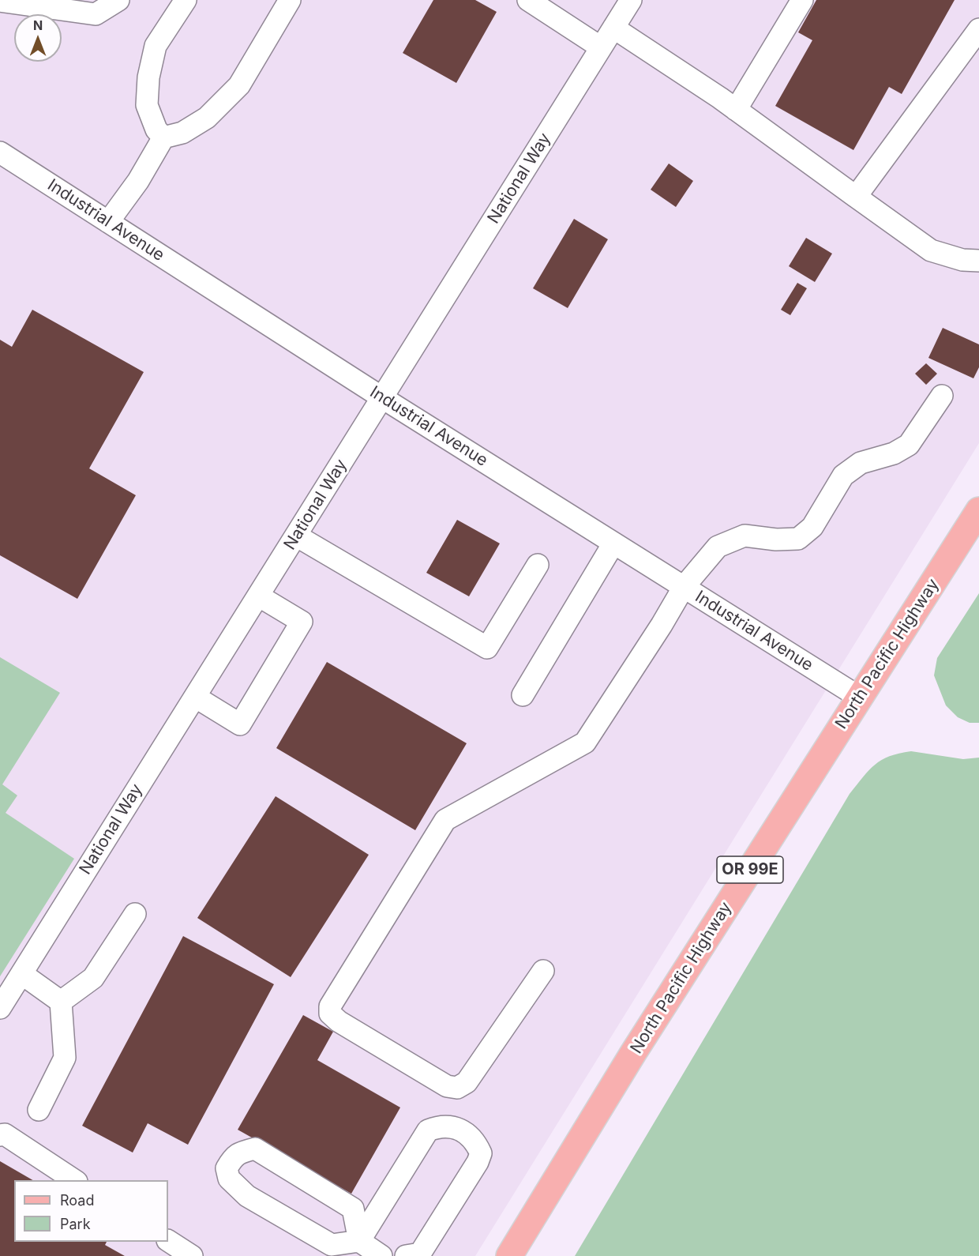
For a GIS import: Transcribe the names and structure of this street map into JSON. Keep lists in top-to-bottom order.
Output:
{
  "streets": {
    "main road": ["North Pacific Highway", "OR 99E"],
    "street": ["National Way", "Industrial Avenue"]
  },
  "crossings": [
    ["National Way", "Industrial Avenue"],
    ["Industrial Avenue", "North Pacific Highway"]
  ],
  "legend": ["Road", "Park"],
  "north": "top"
}
